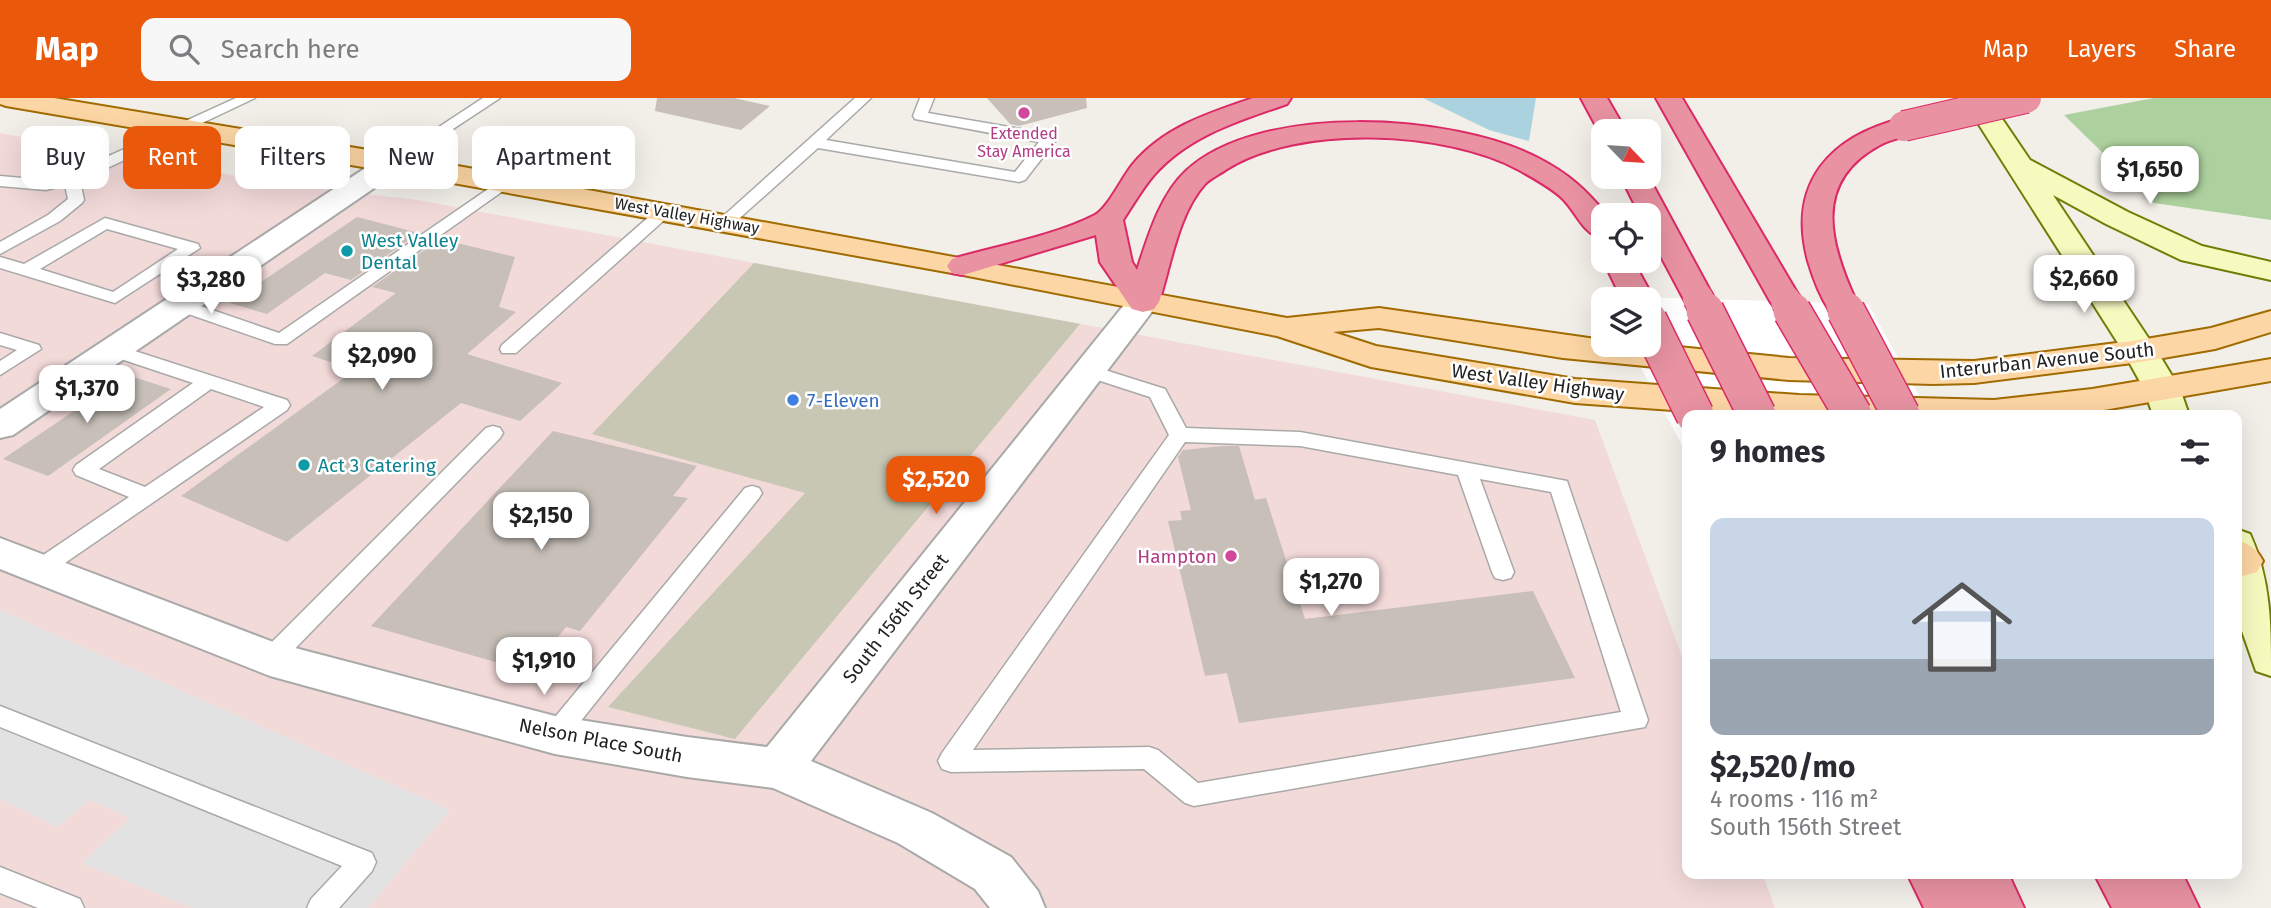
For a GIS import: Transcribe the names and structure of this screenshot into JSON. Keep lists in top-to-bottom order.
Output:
{
  "streets": {
    "main road": ["West Valley Highway", "Interurban Avenue South"],
    "street": ["South 156th Street", "Nelson Place South"]
  },
  "crossings": [
    ["West Valley Highway", "Interurban Avenue South"],
    ["West Valley Highway", "South 156th Street"],
    ["South 156th Street", "Nelson Place South"]
  ],
  "places": [
    "Extended Stay America",
    "West Valley Dental",
    "7-Eleven",
    "Act 3 Catering",
    "Hampton"
  ],
  "north": "bottom right",
  "page": {
    "header": "Map",
    "search": "Search here",
    "nav": ["Map", "Layers", "Share"],
    "chip": [
      "Buy",
      "Rent",
      "Filters",
      "New",
      "Apartment"
    ],
    "price": [
      "$1,650",
      "$2,660",
      "$3,280",
      "$2,090",
      "$1,370",
      "$2,520",
      "$2,150",
      "$1,270",
      "$1,910"
    ],
    "heading": "9 homes",
    "list": [
      {
        "name": "$2,520/mo",
        "note": "4 rooms · 116 m² · South 156th Street"
      }
    ]
  }
}
